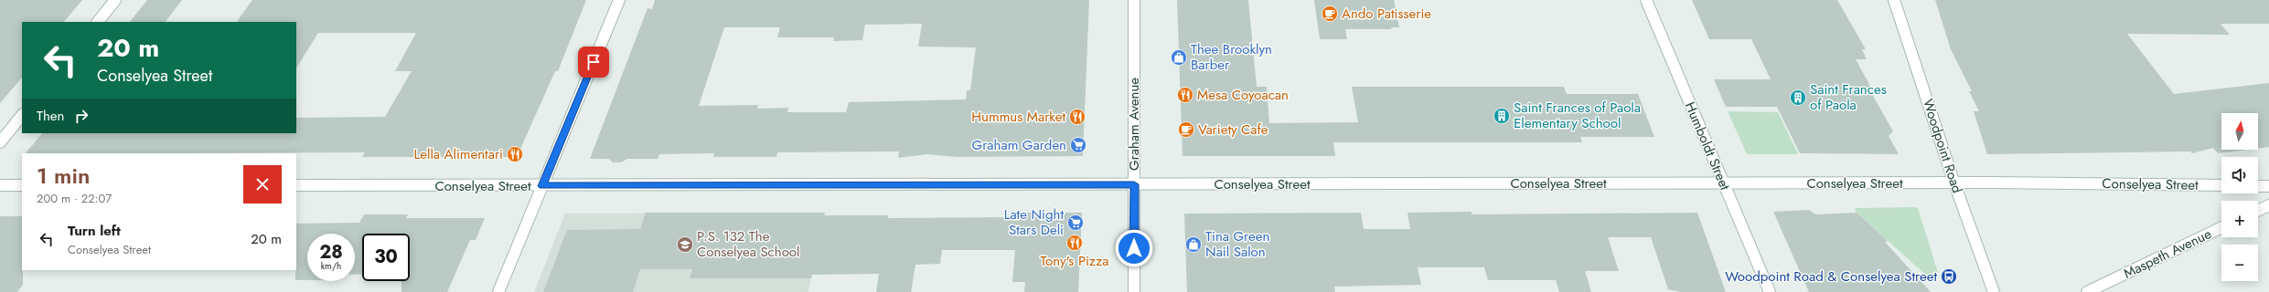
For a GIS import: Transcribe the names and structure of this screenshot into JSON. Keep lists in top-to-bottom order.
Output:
{
  "streets": {
    "street": [
      "Graham Avenue",
      "Humboldt Street",
      "Woodpoint Road",
      "Conselyea Street",
      "Maspeth Avenue"
    ]
  },
  "crossings": [
    ["Graham Avenue", "Conselyea Street"],
    ["Humboldt Street", "Conselyea Street"],
    ["Woodpoint Road", "Conselyea Street"]
  ],
  "places": {
    "cafe": ["Ando Patisserie", "Variety Cafe"],
    "shop": ["Thee Brooklyn Barber", "Tina Green Nail Salon"],
    "restaurant": [
      "Mesa Coyoacan",
      "Hummus Market",
      "Lella Alimentari",
      "Tony's Pizza"
    ],
    "building": ["Saint Frances of Paola", "Saint Frances of Paola Elementary School"],
    "supermarket": ["Graham Garden", "Late Night Stars Deli"],
    "school or university": ["P.S. 132 The Conselyea School"],
    "bus stop": ["Woodpoint Road & Conselyea Street"]
  },
  "north": "top",
  "page": {
    "turn": ["20 m", "Conselyea Street"],
    "then": "Then",
    "map_buttons": ["+", "−"],
    "heading": ["1 min", "200 m · 22:07"],
    "list": [
      {
        "name": "Turn left",
        "note": "Conselyea Street",
        "value": "20 m"
      }
    ],
    "speed": "28 km/h",
    "limit": "30"
  }
}
